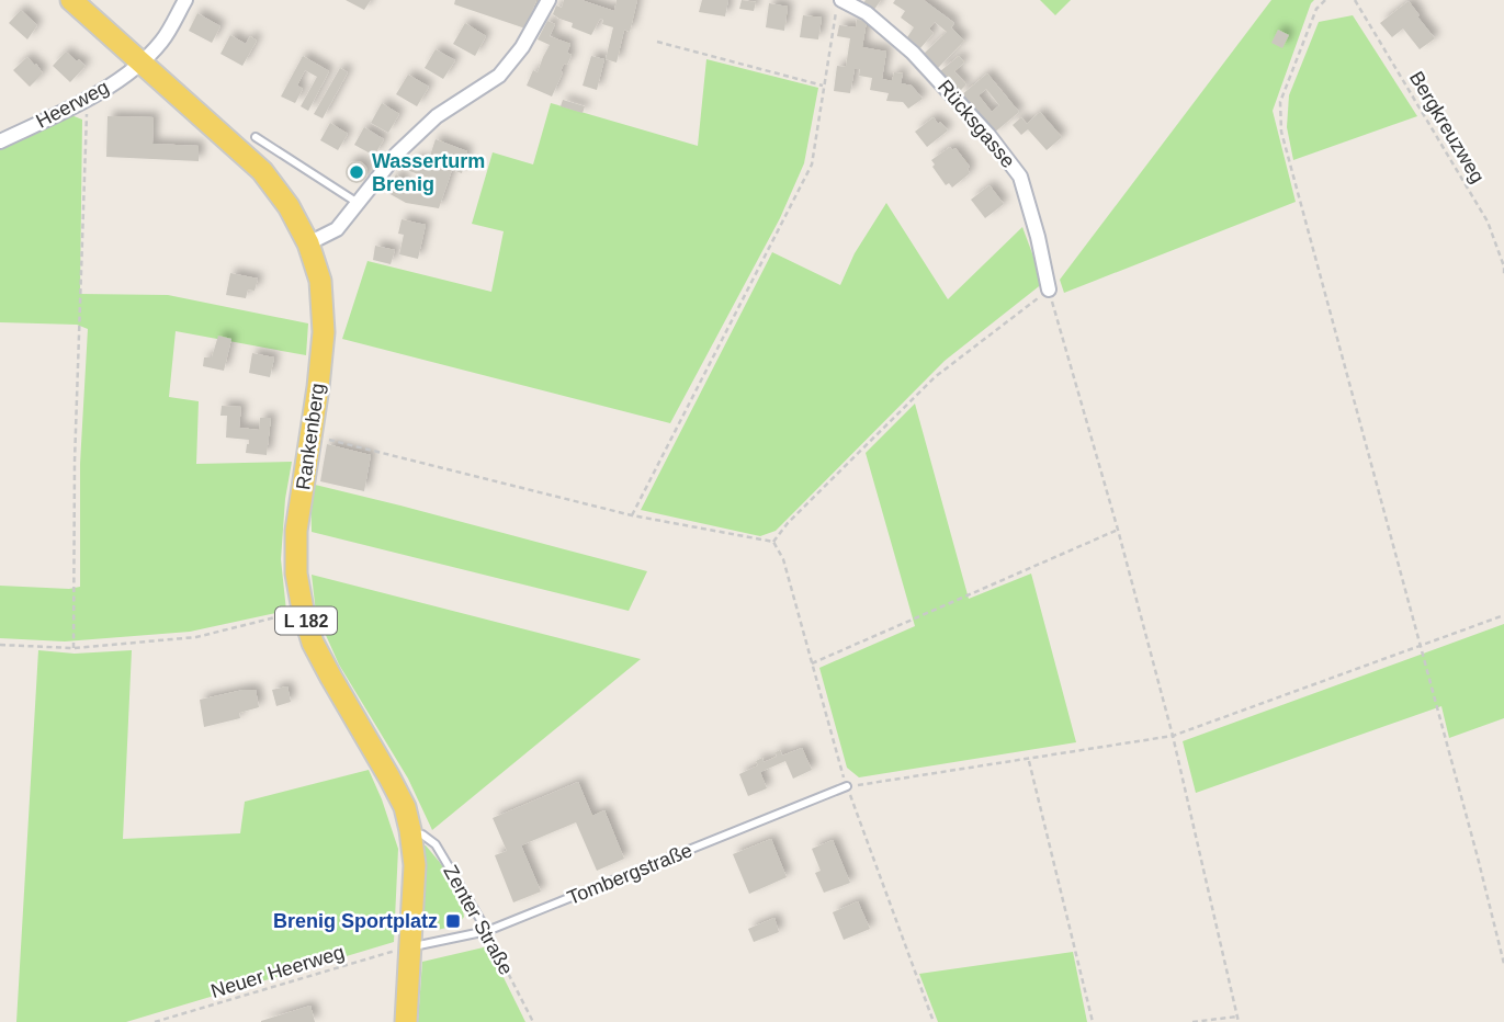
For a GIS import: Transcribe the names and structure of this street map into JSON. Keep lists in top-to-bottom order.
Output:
{
  "streets": {
    "main road": ["Rankenberg", "L 182"],
    "street": ["Heerweg", "Rücksgasse"],
    "lane": ["Tombergstraße", "Zenter Straße"],
    "path": ["Bergkreuzweg", "Neuer Heerweg"]
  },
  "crossings": [
    ["Heerweg", "Rankenberg"],
    ["Rankenberg", "L 182"],
    ["Rankenberg", "Tombergstraße"],
    ["Rankenberg", "Zenter Straße"],
    ["Rankenberg", "Neuer Heerweg"],
    ["L 182", "Tombergstraße"],
    ["L 182", "Neuer Heerweg"],
    ["Tombergstraße", "Zenter Straße"],
    ["Tombergstraße", "Neuer Heerweg"]
  ],
  "places": {
    "other": ["Wasserturm Brenig"],
    "transit": ["Brenig Sportplatz"]
  }
}
